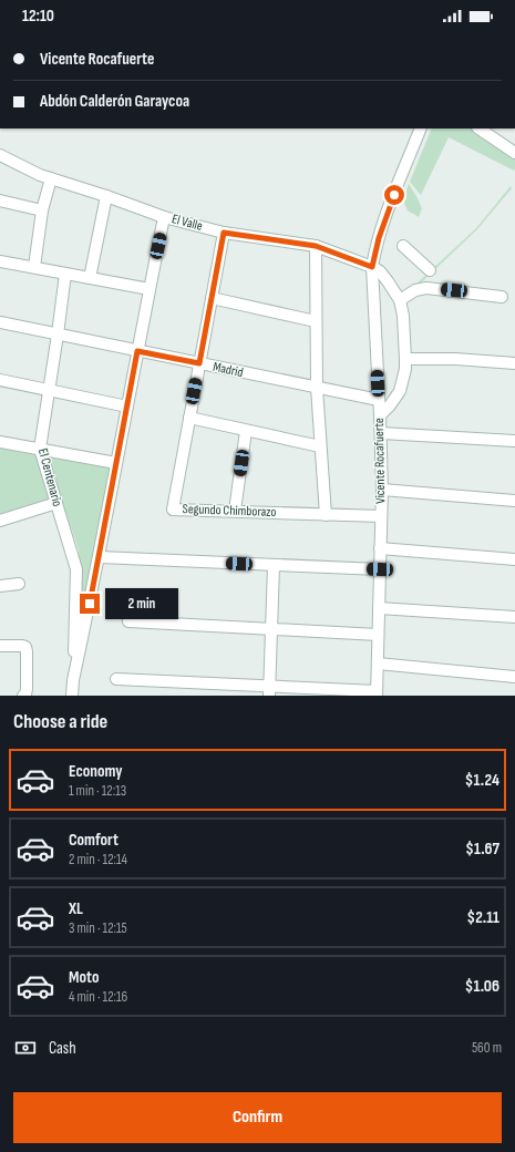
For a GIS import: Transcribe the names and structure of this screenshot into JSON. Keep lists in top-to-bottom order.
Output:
{
  "streets": {
    "street": [
      "El Valle",
      "Madrid",
      "Vicente Rocafuerte",
      "El Centenario",
      "Segundo Chimborazo"
    ]
  },
  "crossings": [
    ["El Valle", "Vicente Rocafuerte"],
    ["El Valle", "Segundo Chimborazo"],
    ["Madrid", "Vicente Rocafuerte"],
    ["Madrid", "El Centenario"],
    ["Madrid", "Segundo Chimborazo"],
    ["Vicente Rocafuerte", "Segundo Chimborazo"]
  ],
  "page": {
    "status": "12:10",
    "banner": ["Vicente Rocafuerte", "Abdón Calderón Garaycoa"],
    "bubble": "2 min",
    "heading": "Choose a ride",
    "list": [
      {
        "name": "Economy",
        "note": "1 min · 12:13",
        "value": "$1.24"
      },
      {
        "name": "Comfort",
        "note": "2 min · 12:14",
        "value": "$1.67"
      },
      {
        "name": "XL",
        "note": "3 min · 12:15",
        "value": "$2.11"
      },
      {
        "name": "Moto",
        "note": "4 min · 12:16",
        "value": "$1.06"
      }
    ],
    "pay": ["Cash", "560 m"],
    "buttons": "Confirm"
  }
}
